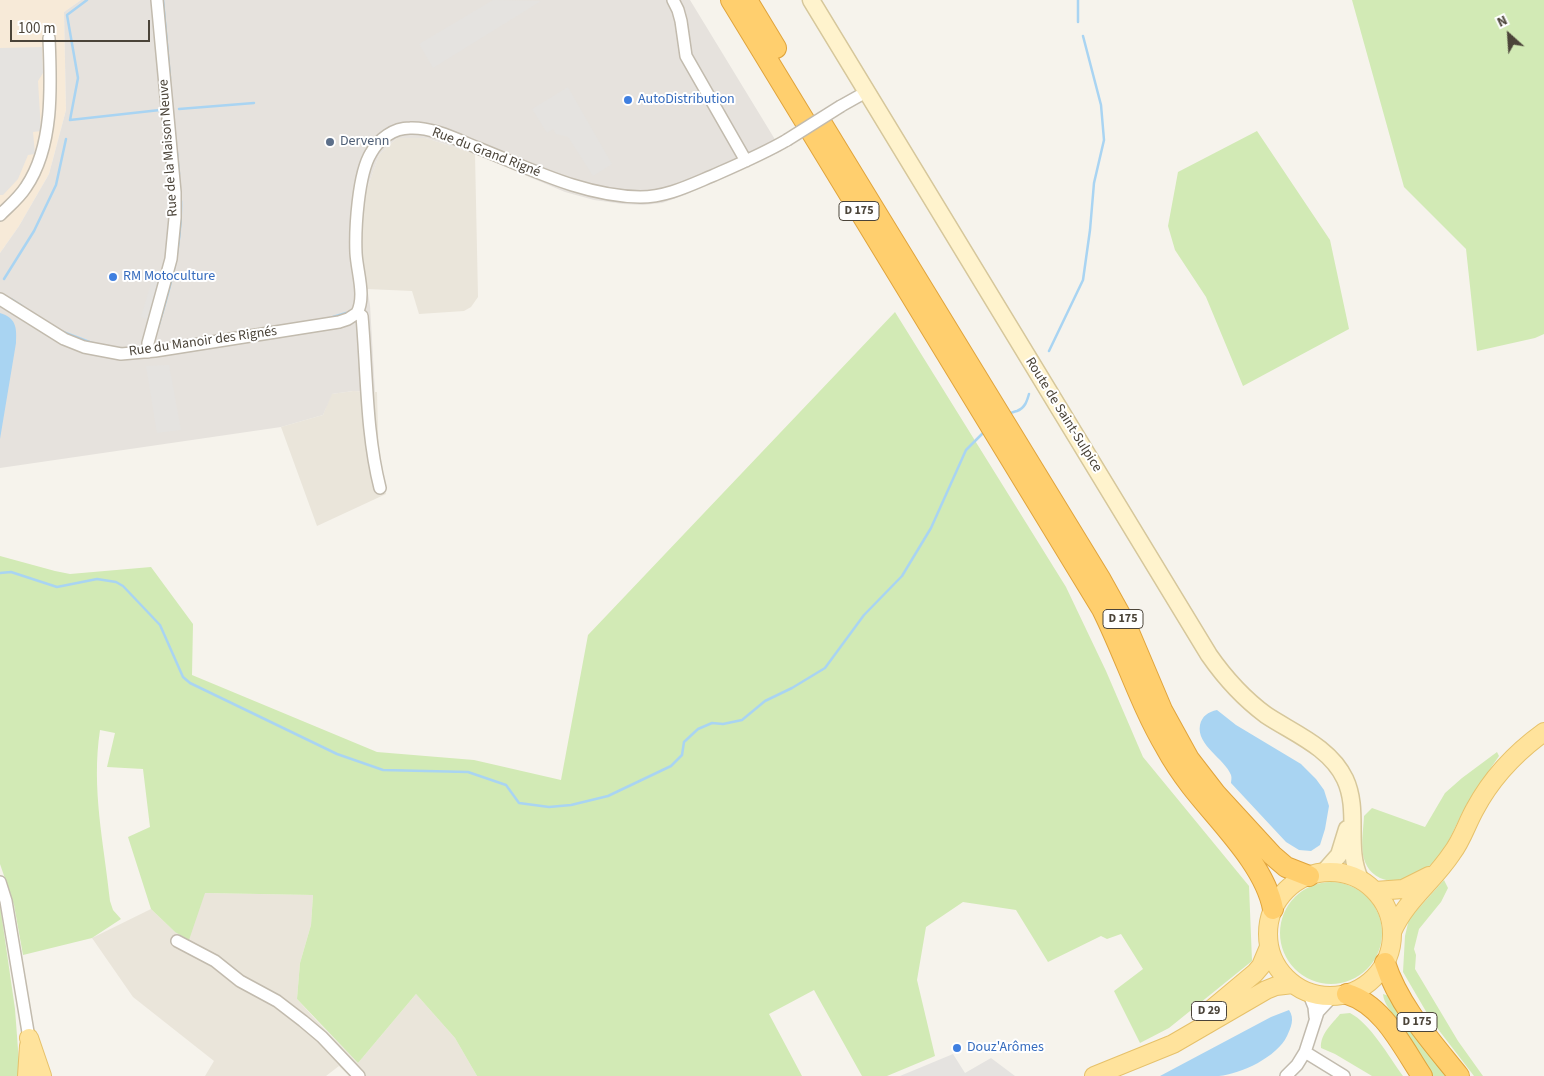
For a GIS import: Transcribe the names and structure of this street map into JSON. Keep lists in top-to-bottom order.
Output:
{
  "streets": {
    "highway": ["D 175"],
    "main road": ["D 29"],
    "street": [
      "Rue de la Maison Neuve",
      "Rue du Grand Rigné",
      "Rue du Manoir des Rignés",
      "Route de Saint-Sulpice"
    ]
  },
  "crossings": [
    ["Rue de la Maison Neuve", "Rue du Manoir des Rignés"],
    ["Rue du Grand Rigné", "Rue du Manoir des Rignés"],
    ["Rue du Grand Rigné", "Route de Saint-Sulpice"],
    ["D 175", "Route de Saint-Sulpice"],
    ["D 175", "D 29"],
    ["Route de Saint-Sulpice", "D 29"]
  ],
  "places": [
    "AutoDistribution",
    "Dervenn",
    "RM Motoculture",
    "Douz'Arômes"
  ],
  "scale_bar": "100 m",
  "north": "top left"
}
